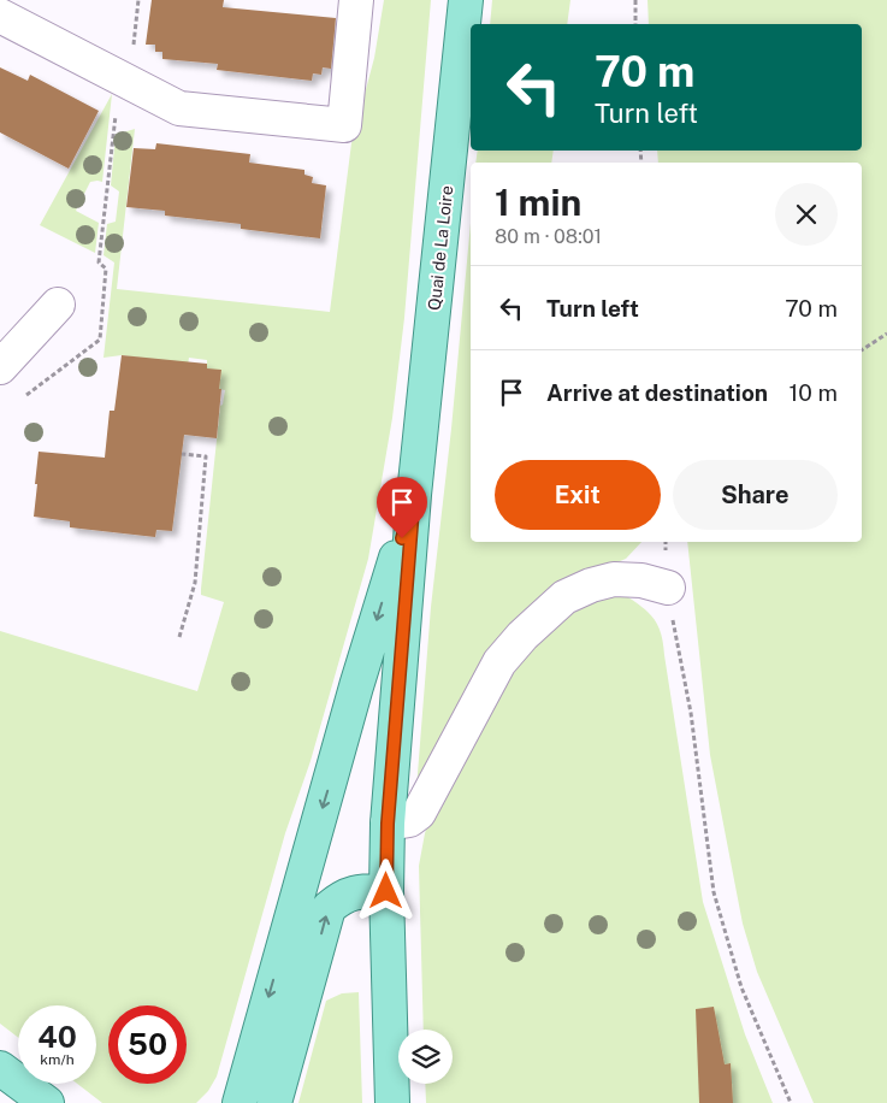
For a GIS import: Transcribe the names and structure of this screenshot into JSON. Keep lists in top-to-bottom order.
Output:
{
  "streets": {
    "main road": ["Quai de La Loire"]
  },
  "page": {
    "turn": ["70 m", "Turn left"],
    "heading": ["1 min", "80 m · 08:01"],
    "list": [
      {
        "name": "Turn left",
        "value": "70 m"
      },
      {
        "name": "Arrive at destination",
        "value": "10 m"
      }
    ],
    "buttons": ["Exit", "Share"],
    "speed": "40 km/h",
    "limit": "50"
  }
}
